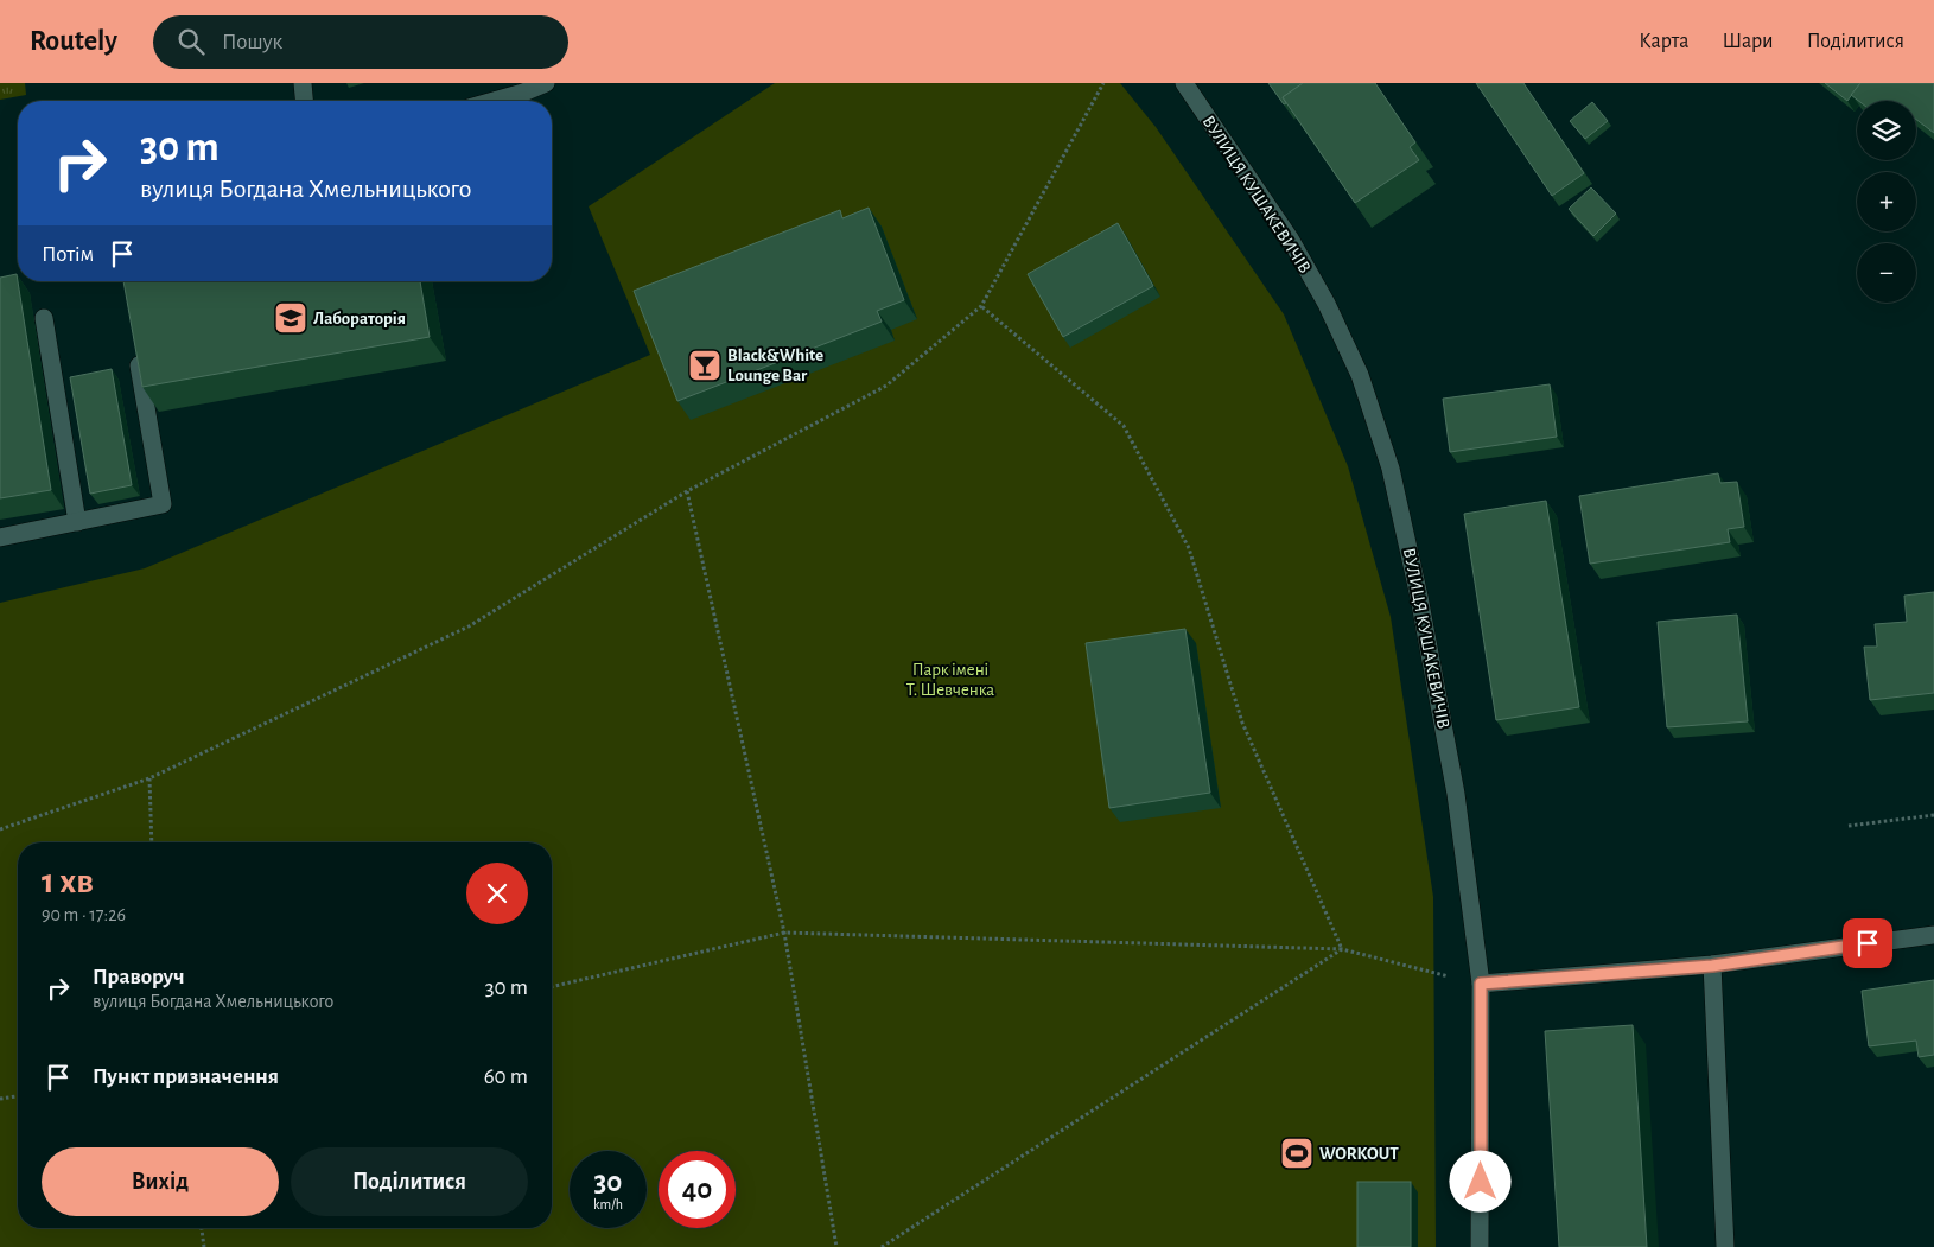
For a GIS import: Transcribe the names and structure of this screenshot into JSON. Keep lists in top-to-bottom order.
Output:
{
  "streets": {
    "street": ["ВУЛИЦЯ КУШАКЕВИЧІВ"]
  },
  "parks": ["Парк імені Т. Шевченка"],
  "places": {
    "school or university": ["Лабораторія"],
    "bar": ["Black&White Lounge Bar"],
    "sports": ["WORKOUT"]
  },
  "page": {
    "header": "Routely",
    "search": "Пошук",
    "nav": ["Карта", "Шари", "Поділитися"],
    "map_buttons": ["+", "−"],
    "turn": ["30 m", "вулиця Богдана Хмельницького"],
    "then": "Потім",
    "heading": ["1 хв", "90 m · 17:26"],
    "list": [
      {
        "name": "Праворуч",
        "note": "вулиця Богдана Хмельницького",
        "value": "30 m"
      },
      {
        "name": "Пункт призначення",
        "value": "60 m"
      }
    ],
    "buttons": ["Вихід", "Поділитися"],
    "speed": "30 km/h",
    "limit": "40"
  }
}
